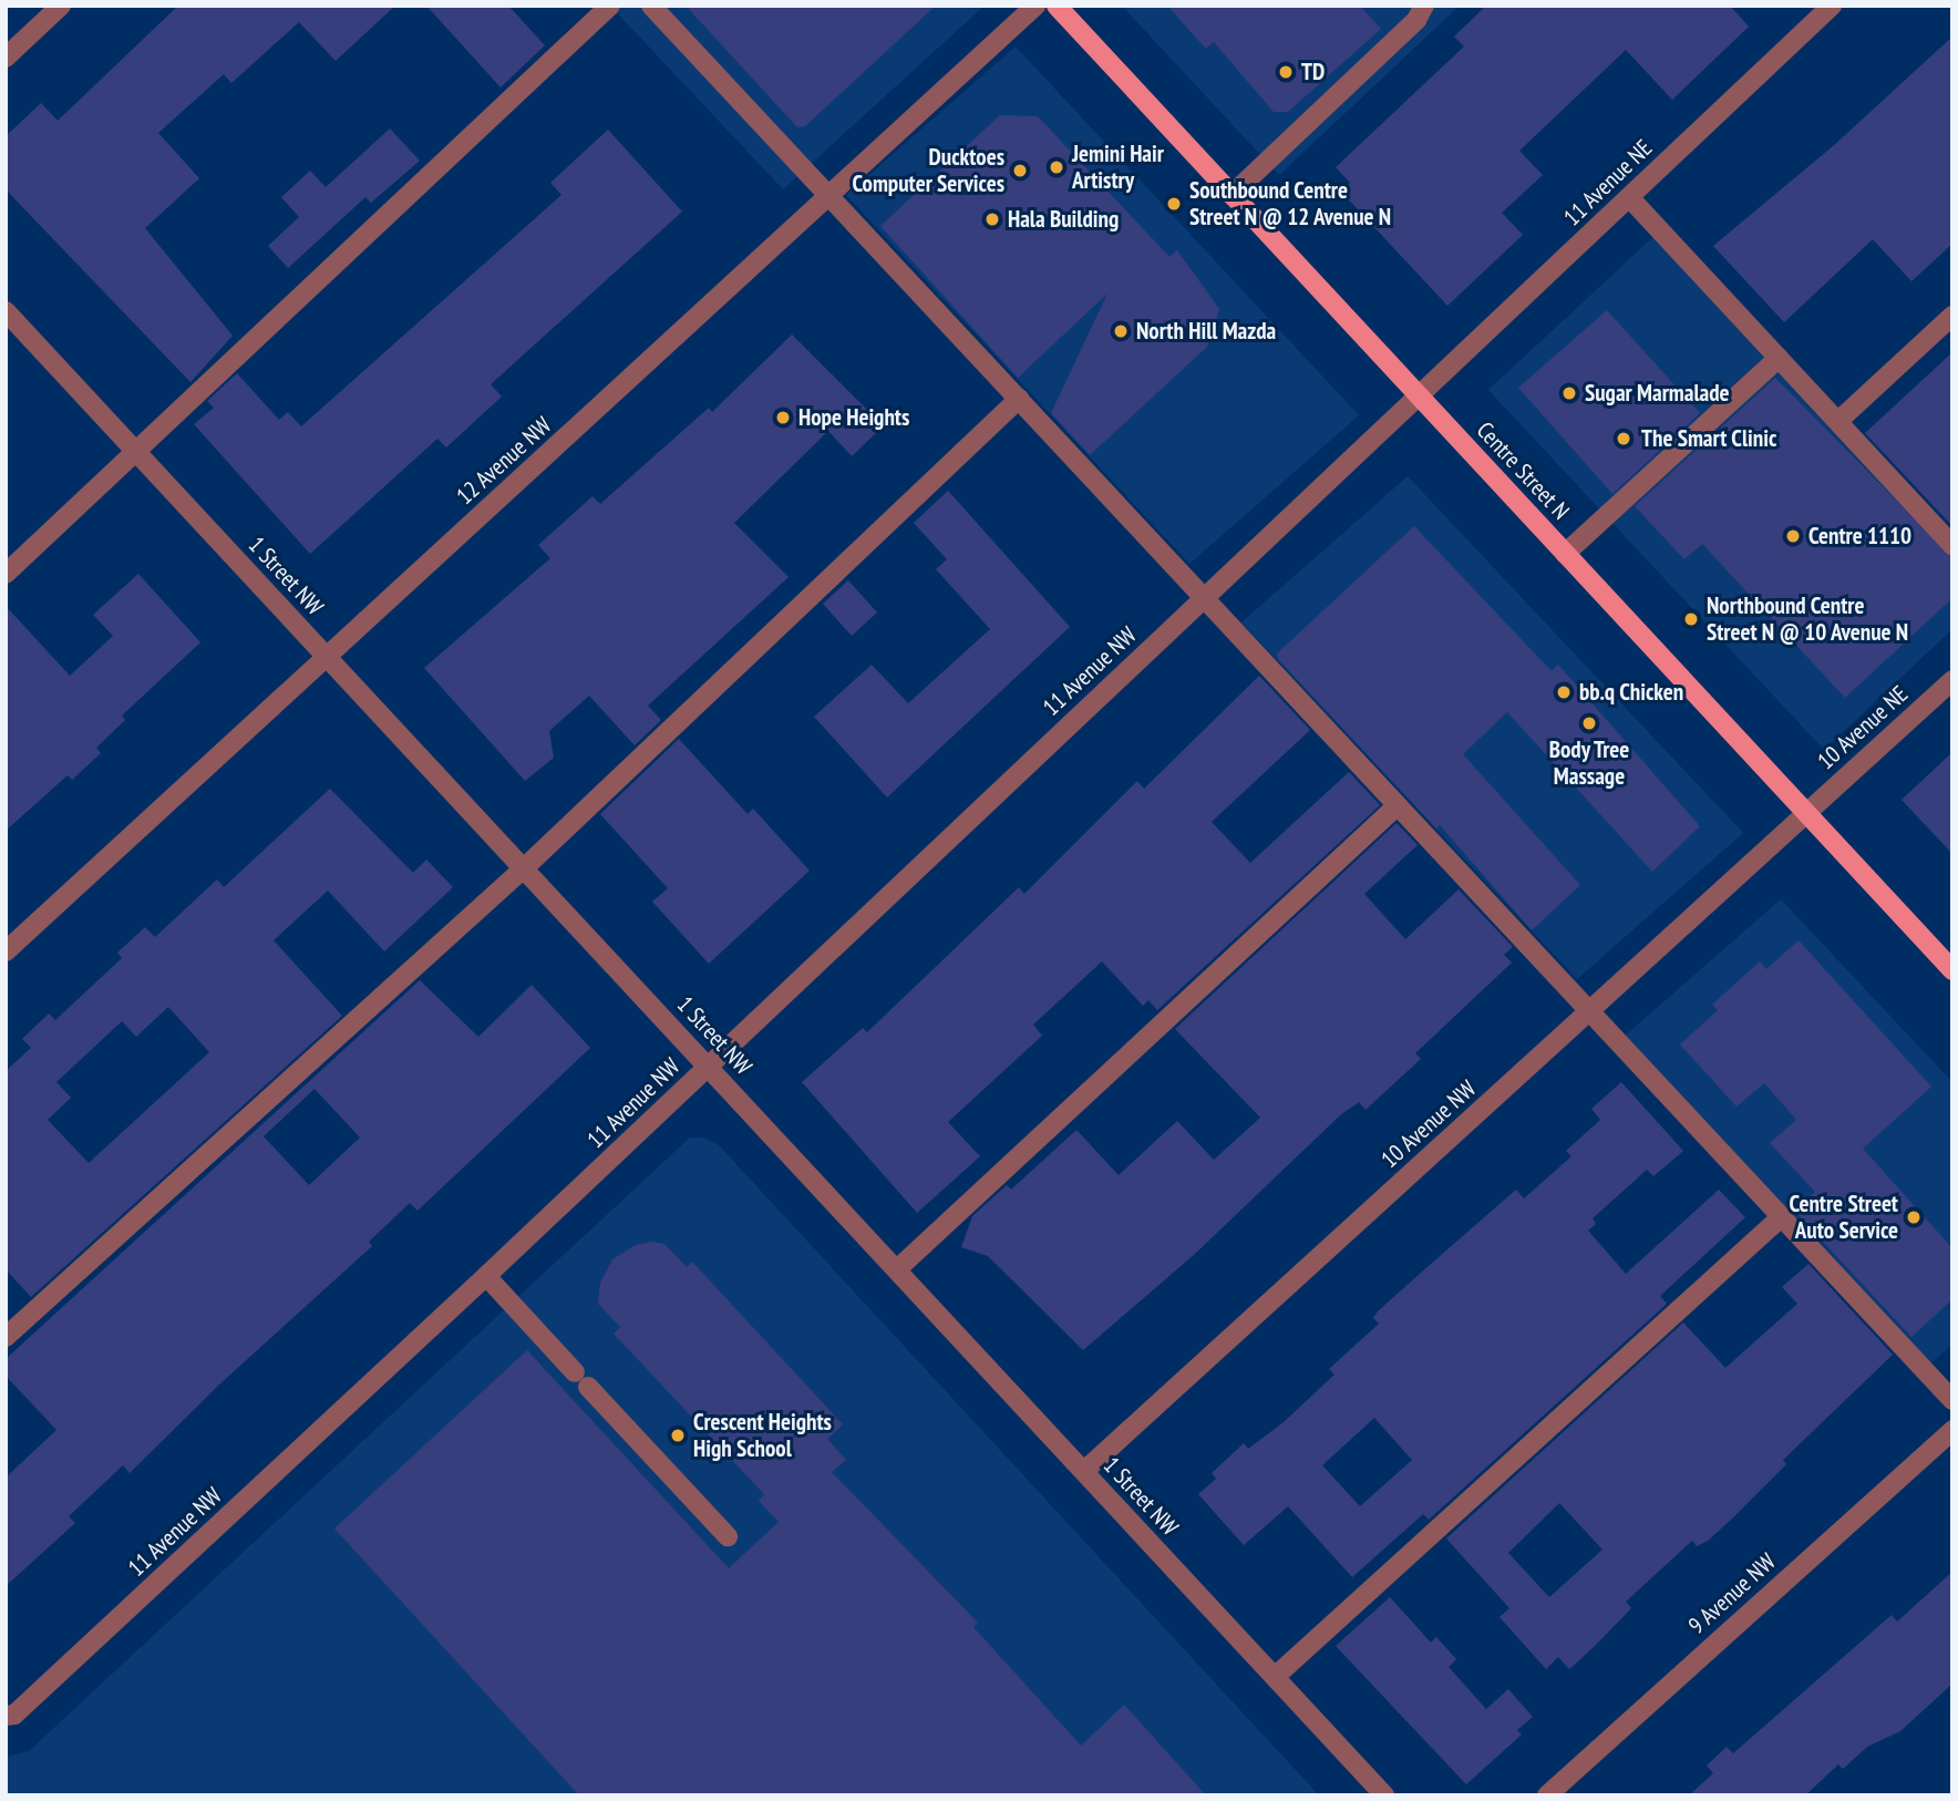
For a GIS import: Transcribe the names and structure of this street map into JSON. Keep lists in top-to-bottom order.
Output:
{
  "streets": {
    "main road": ["Centre Street N"],
    "street": [
      "11 Avenue NE",
      "12 Avenue NW",
      "1 Street NW",
      "11 Avenue NW",
      "10 Avenue NE",
      "10 Avenue NW",
      "9 Avenue NW"
    ]
  },
  "crossings": [
    ["11 Avenue NE", "Centre Street N"],
    ["11 Avenue NE", "11 Avenue NW"],
    ["12 Avenue NW", "1 Street NW"],
    ["Centre Street N", "11 Avenue NW"],
    ["Centre Street N", "10 Avenue NE"],
    ["Centre Street N", "10 Avenue NW"],
    ["1 Street NW", "11 Avenue NW"],
    ["1 Street NW", "10 Avenue NW"],
    ["10 Avenue NE", "10 Avenue NW"]
  ],
  "places": [
    "TD",
    "Jemini Hair Artistry",
    "Ducktoes Computer Services",
    "Southbound Centre Street N @ 12 Avenue N",
    "Hala Building",
    "North Hill Mazda",
    "Sugar Marmalade",
    "Hope Heights",
    "The Smart Clinic",
    "Centre 1110",
    "Northbound Centre Street N @ 10 Avenue N",
    "bb.q Chicken",
    "Body Tree Massage",
    "Centre Street Auto Service",
    "Crescent Heights High School"
  ]
}
